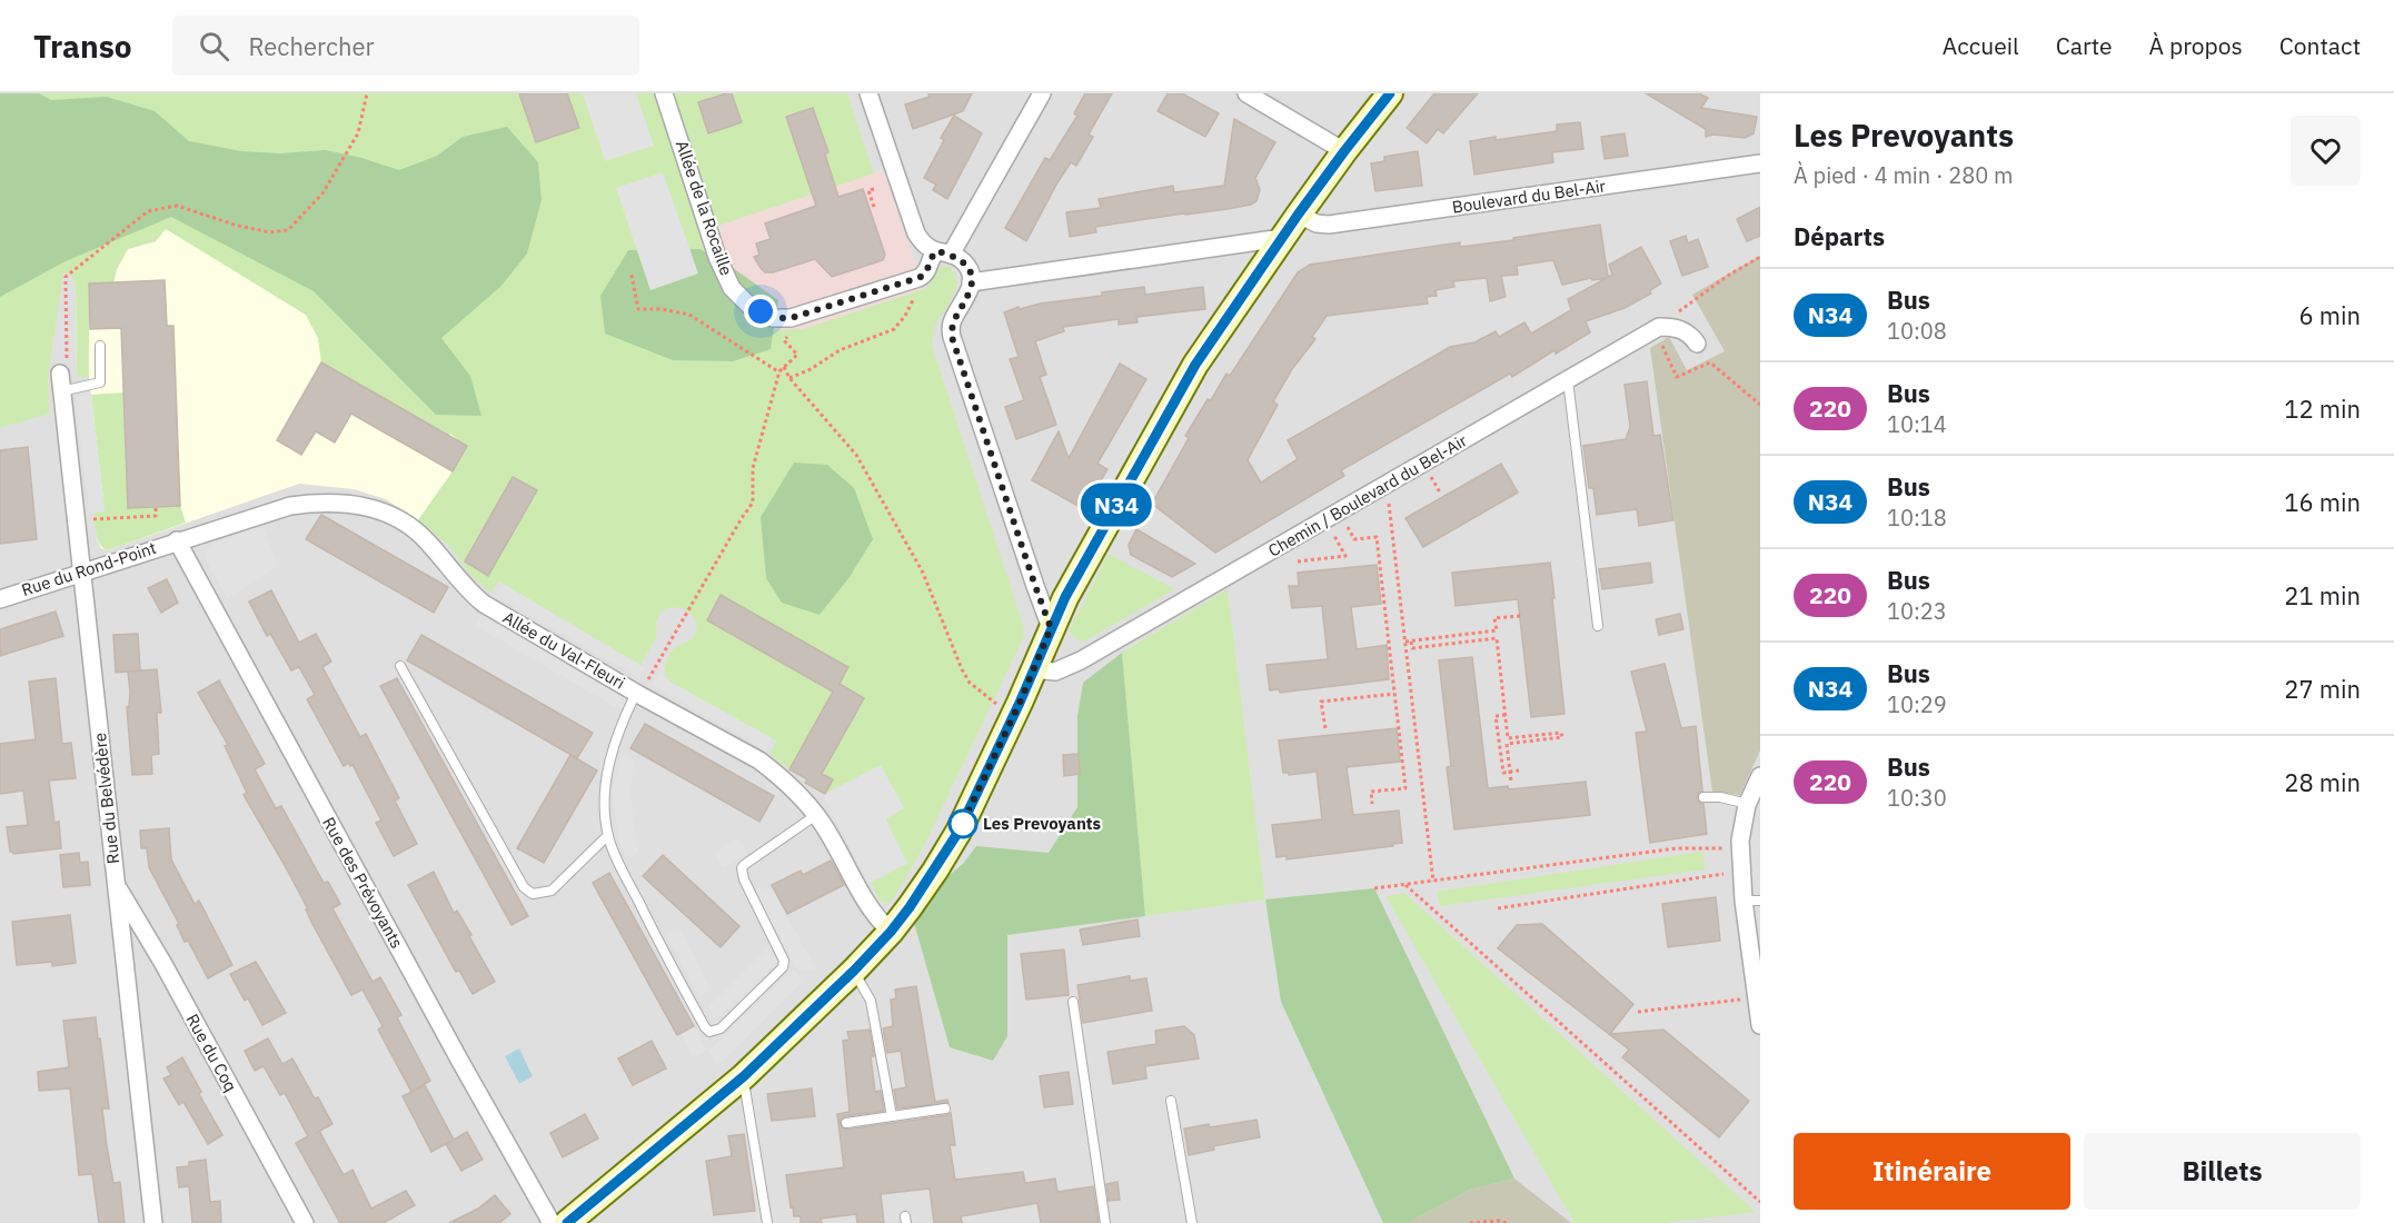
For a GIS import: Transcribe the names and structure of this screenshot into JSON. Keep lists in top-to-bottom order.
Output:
{
  "streets": {
    "street": [
      "Boulevard du Bel-Air",
      "Allée de la Rocaille",
      "Chemin / Boulevard du Bel-Air",
      "Rue du Rond-Point",
      "Allée du Val-Fleuri",
      "Rue du Belvédère",
      "Rue des Prévoyants",
      "Rue du Coq"
    ]
  },
  "crossings": [
    ["Rue du Rond-Point", "Allée du Val-Fleuri"],
    ["Rue du Rond-Point", "Rue du Belvédère"],
    ["Rue du Rond-Point", "Rue des Prévoyants"],
    ["Allée du Val-Fleuri", "Rue des Prévoyants"],
    ["Rue du Belvédère", "Rue du Coq"]
  ],
  "places": ["Les Prevoyants"],
  "lines": ["bus line N34"],
  "page": {
    "header": "Transo",
    "search": "Rechercher",
    "nav": [
      "Accueil",
      "Carte",
      "À propos",
      "Contact"
    ],
    "on_map": "N34",
    "heading": [
      ["Les Prevoyants", "À pied · 4 min · 280 m"],
      "Départs"
    ],
    "list": [
      {
        "mark": "N34",
        "name": "Bus",
        "note": "10:08",
        "value": "6 min"
      },
      {
        "mark": "220",
        "name": "Bus",
        "note": "10:14",
        "value": "12 min"
      },
      {
        "mark": "N34",
        "name": "Bus",
        "note": "10:18",
        "value": "16 min"
      },
      {
        "mark": "220",
        "name": "Bus",
        "note": "10:23",
        "value": "21 min"
      },
      {
        "mark": "N34",
        "name": "Bus",
        "note": "10:29",
        "value": "27 min"
      },
      {
        "mark": "220",
        "name": "Bus",
        "note": "10:30",
        "value": "28 min"
      }
    ],
    "buttons": ["Itinéraire", "Billets"]
  }
}
